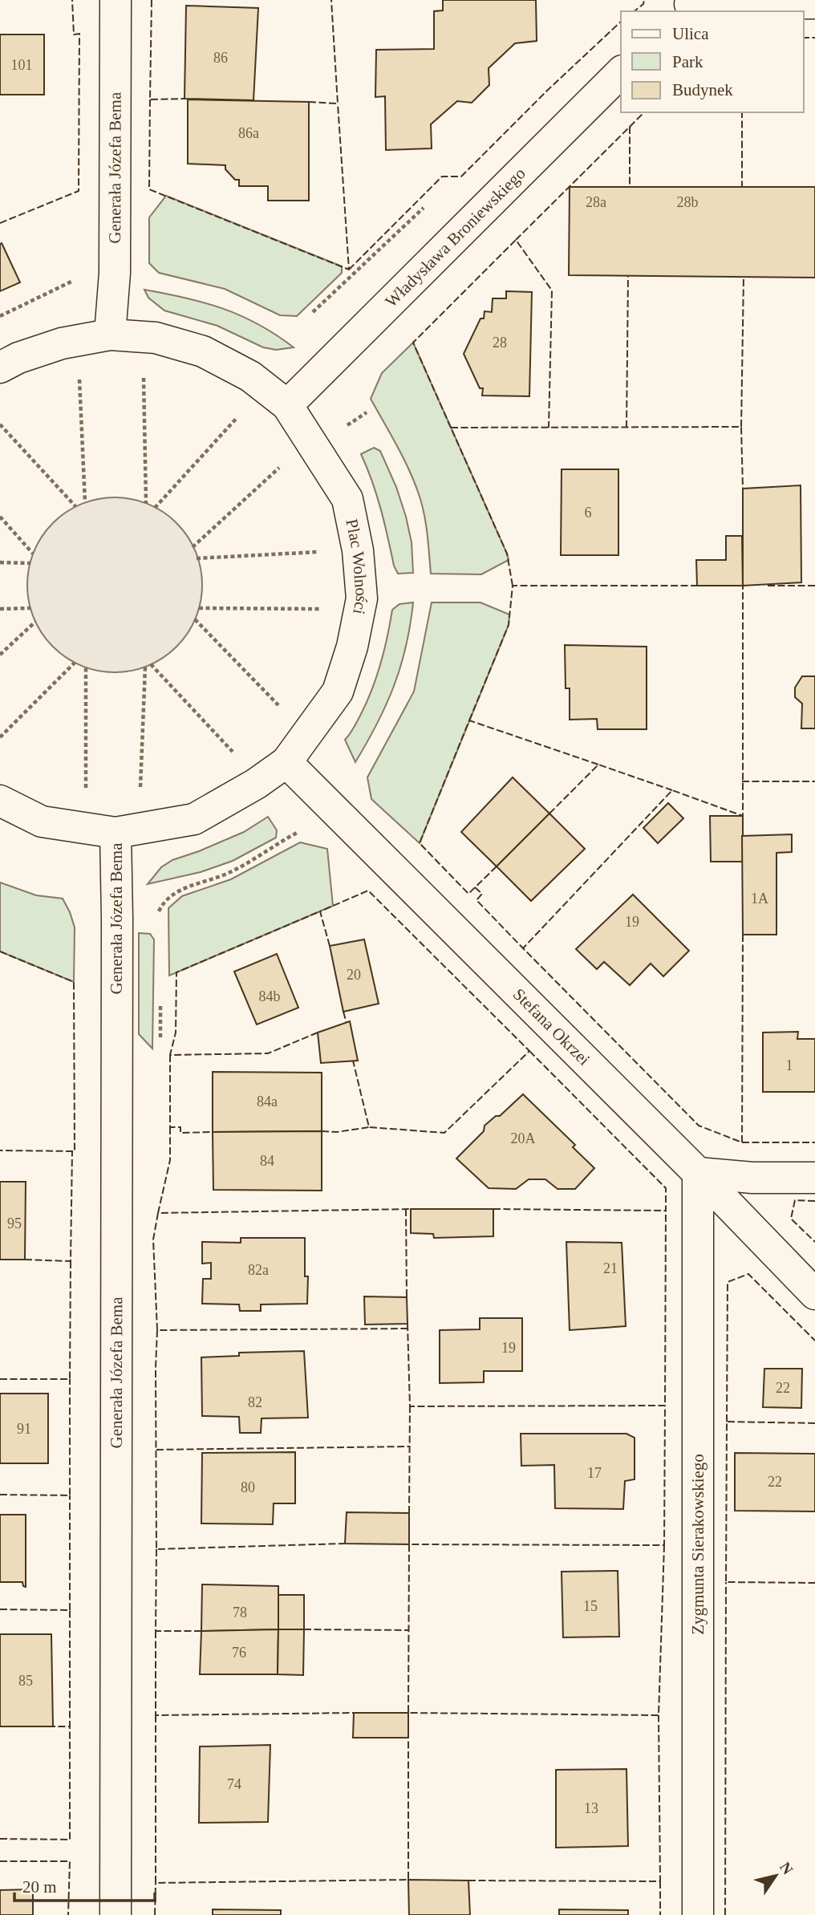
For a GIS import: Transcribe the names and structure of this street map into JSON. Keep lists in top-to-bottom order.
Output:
{
  "streets": {
    "street": [
      "Generała Józefa Bema",
      "Władysława Broniewskiego",
      "Plac Wolności",
      "Stefana Okrzei",
      "Zygmunta Sierakowskiego"
    ]
  },
  "crossings": [
    ["Generała Józefa Bema", "Plac Wolności"],
    ["Władysława Broniewskiego", "Plac Wolności"],
    ["Plac Wolności", "Stefana Okrzei"],
    ["Stefana Okrzei", "Zygmunta Sierakowskiego"]
  ],
  "house_numbers": [
    "86",
    "101",
    "86a",
    "28a",
    "28b",
    "28",
    "6",
    "1A",
    "19",
    "20",
    "84b",
    "1",
    "84a",
    "20A",
    "84",
    "95",
    "21",
    "82a",
    "19",
    "22",
    "82",
    "91",
    "17",
    "22",
    "80",
    "15",
    "78",
    "76",
    "85",
    "74",
    "13"
  ],
  "legend": ["Ulica", "Park", "Budynek"],
  "scale_bar": "20 m",
  "north": "top right"
}
